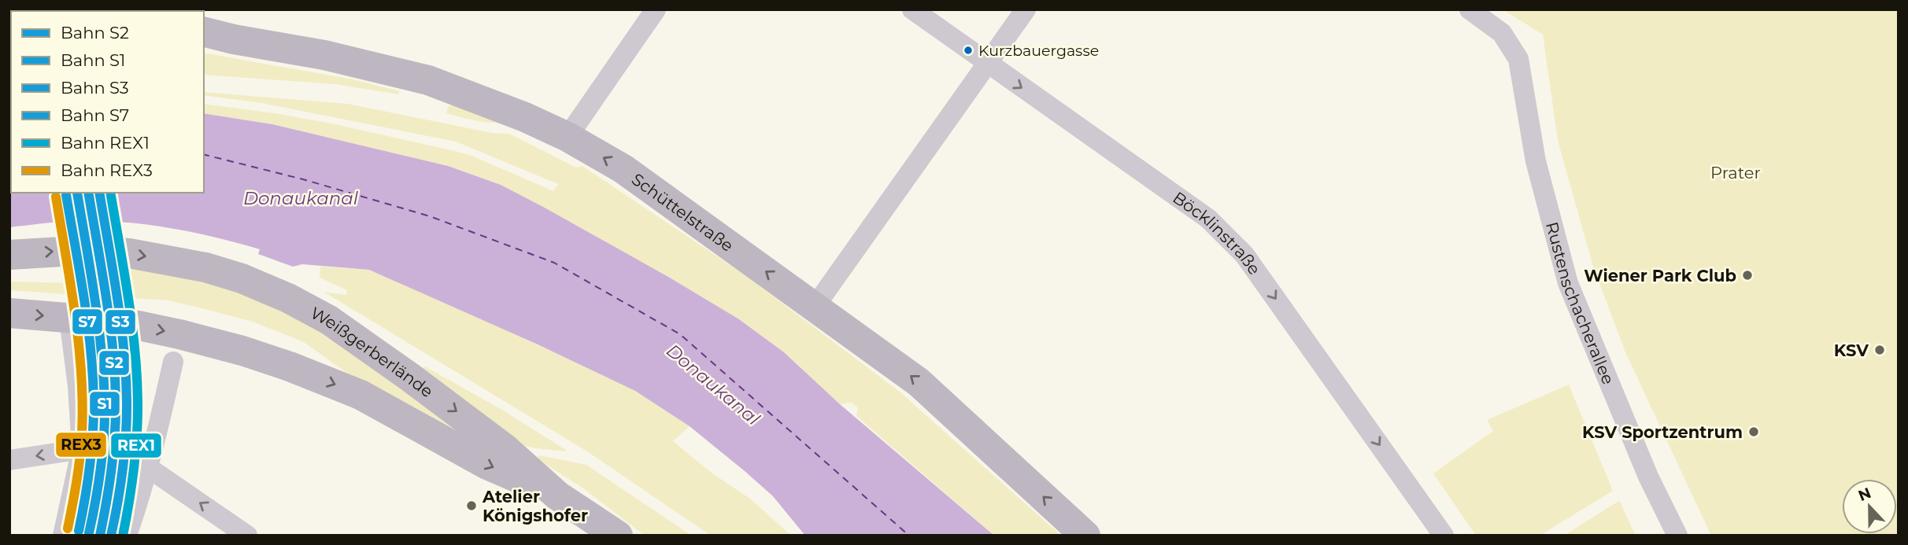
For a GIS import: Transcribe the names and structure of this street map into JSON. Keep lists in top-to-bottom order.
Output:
{
  "streets": {
    "main road": ["Schüttelstraße", "Weißgerberlände"],
    "street": ["Böcklinstraße", "Rustenschacherallee"]
  },
  "one_way": ["Schüttelstraße", "Böcklinstraße"],
  "water": ["Donaukanal"],
  "parks": ["Prater"],
  "places": [
    "Kurzbauergasse",
    "Wiener Park Club",
    "KSV",
    "KSV Sportzentrum",
    "Atelier Königshofer"
  ],
  "lines": [
    "rail line S2",
    "rail line S1",
    "rail line S3",
    "rail line REX1",
    "rail line S7",
    "rail line REX3"
  ],
  "legend": [
    "Bahn S2",
    "Bahn S1",
    "Bahn S3",
    "Bahn S7",
    "Bahn REX1",
    "Bahn REX3"
  ],
  "north": "top"
}
